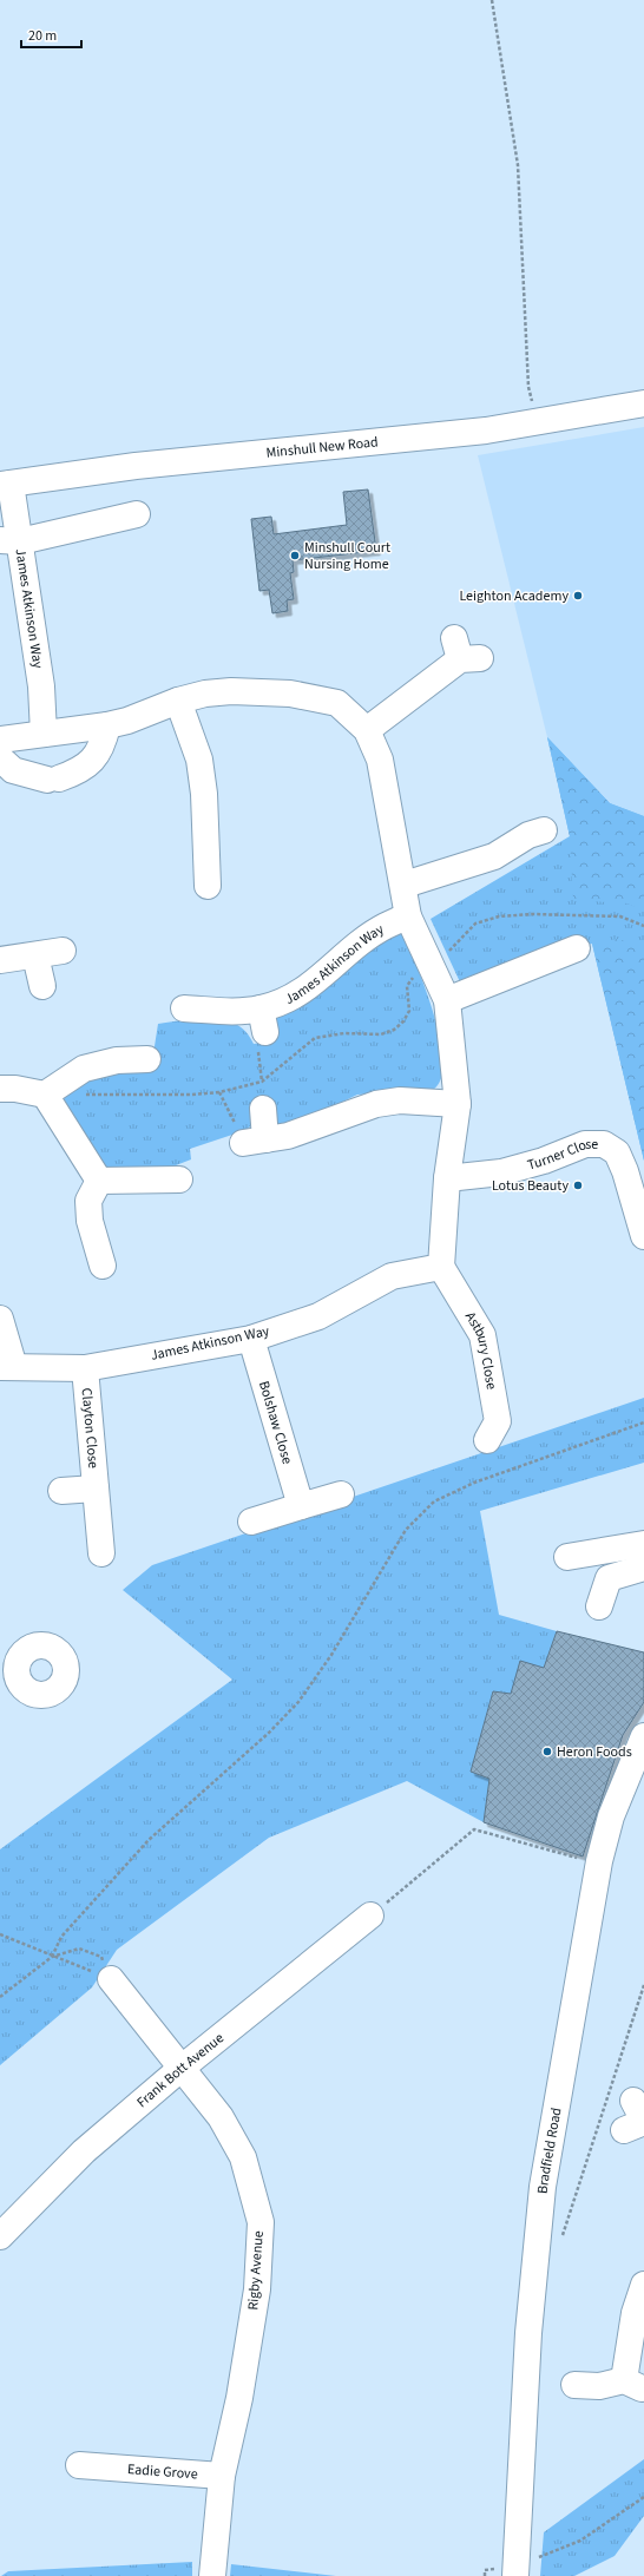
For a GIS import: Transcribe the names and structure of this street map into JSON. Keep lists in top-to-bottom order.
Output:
{
  "streets": {
    "street": [
      "Minshull New Road",
      "James Atkinson Way",
      "Turner Close",
      "Astbury Close",
      "Bolshaw Close",
      "Clayton Close",
      "Frank Bott Avenue",
      "Bradfield Road",
      "Rigby Avenue",
      "Eadie Grove"
    ]
  },
  "crossings": [
    ["Minshull New Road", "James Atkinson Way"],
    ["James Atkinson Way", "Astbury Close"],
    ["James Atkinson Way", "Bolshaw Close"],
    ["James Atkinson Way", "Clayton Close"],
    ["Frank Bott Avenue", "Rigby Avenue"],
    ["Rigby Avenue", "Eadie Grove"]
  ],
  "places": [
    "Minshull Court Nursing Home",
    "Leighton Academy",
    "Lotus Beauty",
    "Heron Foods"
  ],
  "scale_bar": "20 m"
}
